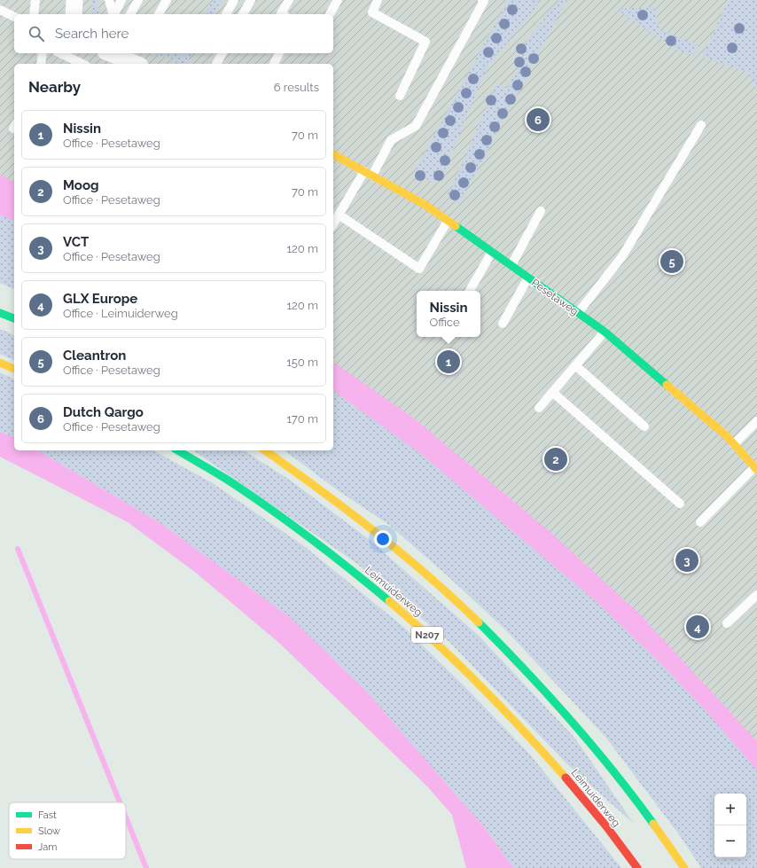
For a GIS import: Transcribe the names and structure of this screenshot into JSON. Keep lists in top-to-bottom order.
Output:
{
  "streets": {
    "main road": ["Pesetaweg", "Leimuiderweg", "N207"]
  },
  "legend": ["Fast", "Slow", "Jam"],
  "page": {
    "search": "Search here",
    "heading": ["Nearby", "6 results"],
    "pins": [
      "6",
      "5",
      "1",
      "2",
      "3",
      "4"
    ],
    "list": [
      {
        "mark": "1",
        "name": "Nissin",
        "note": "Office · Pesetaweg",
        "value": "70 m"
      },
      {
        "mark": "2",
        "name": "Moog",
        "note": "Office · Pesetaweg",
        "value": "70 m"
      },
      {
        "mark": "3",
        "name": "VCT",
        "note": "Office · Pesetaweg",
        "value": "120 m"
      },
      {
        "mark": "4",
        "name": "GLX Europe",
        "note": "Office · Leimuiderweg",
        "value": "120 m"
      },
      {
        "mark": "5",
        "name": "Cleantron",
        "note": "Office · Pesetaweg",
        "value": "150 m"
      },
      {
        "mark": "6",
        "name": "Dutch Qargo",
        "note": "Office · Pesetaweg",
        "value": "170 m"
      }
    ],
    "popup": ["Nissin", "Office"],
    "map_buttons": ["+", "−"]
  }
}
